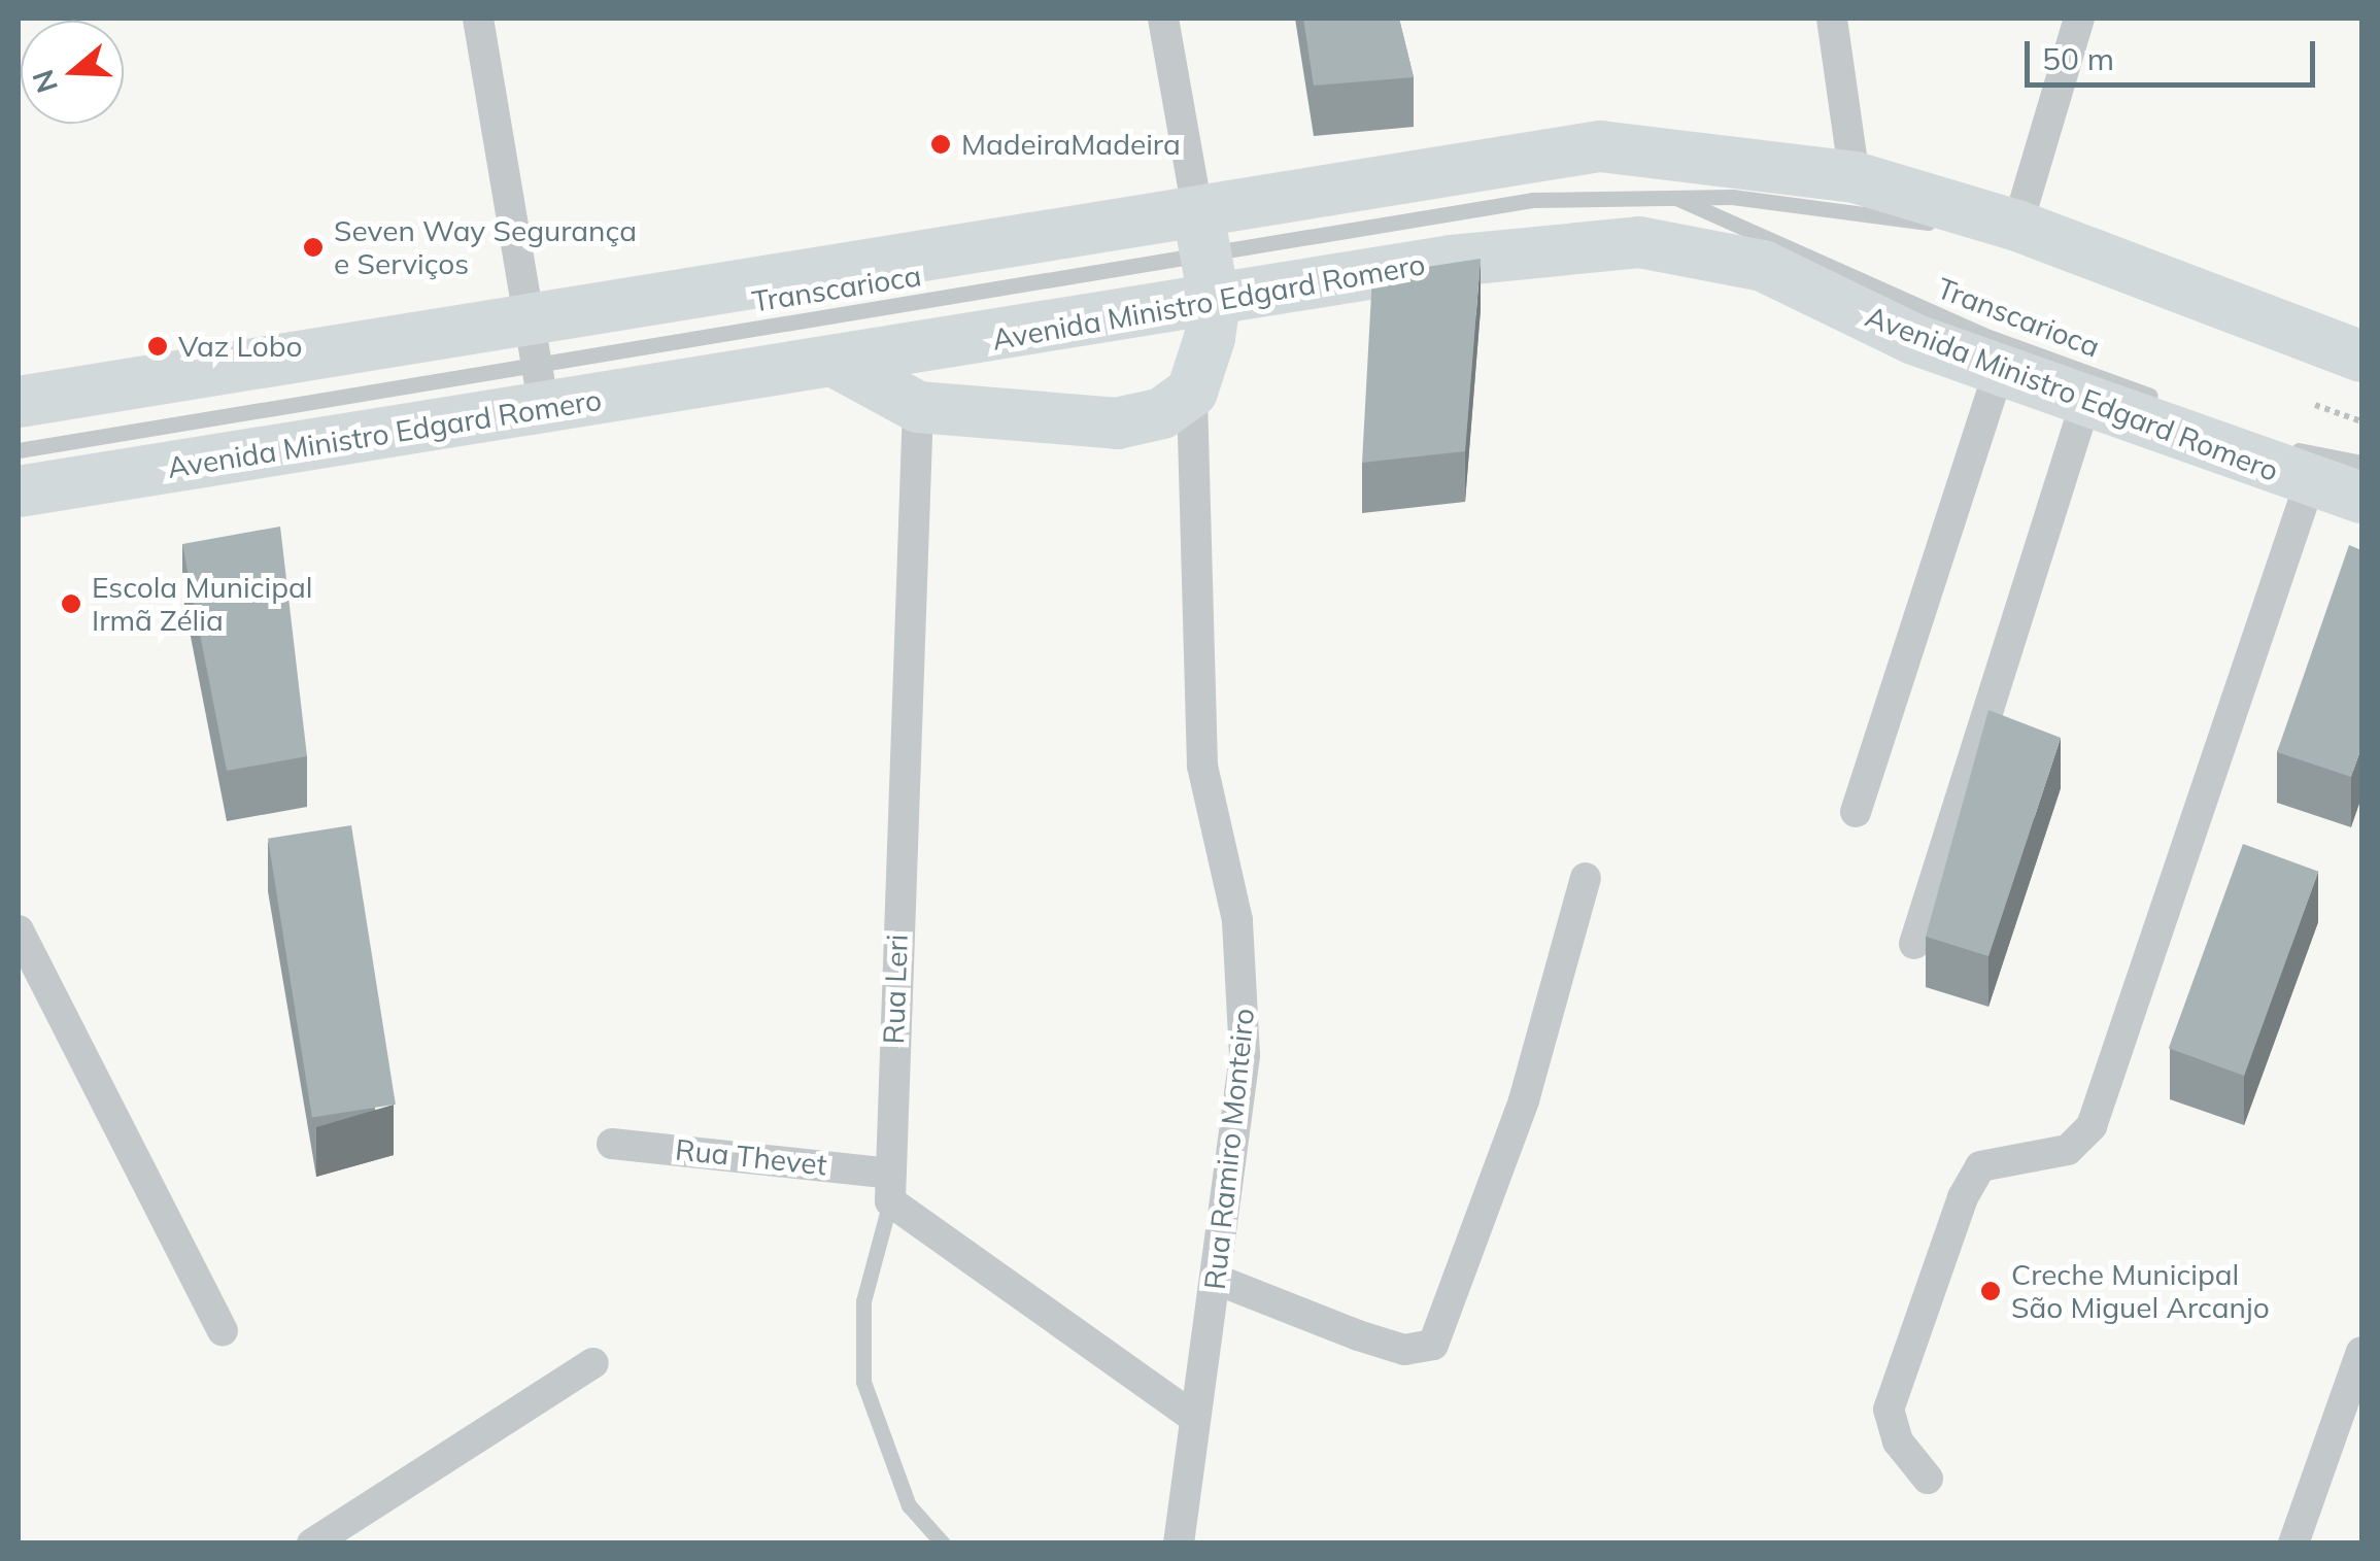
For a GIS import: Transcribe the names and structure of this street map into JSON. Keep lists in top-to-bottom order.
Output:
{
  "streets": {
    "main road": ["Avenida Ministro Edgard Romero"],
    "street": ["Rua Leri", "Rua Ramiro Monteiro", "Rua Thevet"],
    "lane": ["Transcarioca"]
  },
  "crossings": [
    ["Transcarioca", "Avenida Ministro Edgard Romero"],
    ["Rua Leri", "Rua Thevet"]
  ],
  "places": [
    "MadeiraMadeira",
    "Seven Way Segurança e Serviços",
    "Vaz Lobo",
    "Escola Municipal Irmã Zélia",
    "Creche Municipal São Miguel Arcanjo"
  ],
  "scale_bar": "50 m",
  "north": "left"
}
